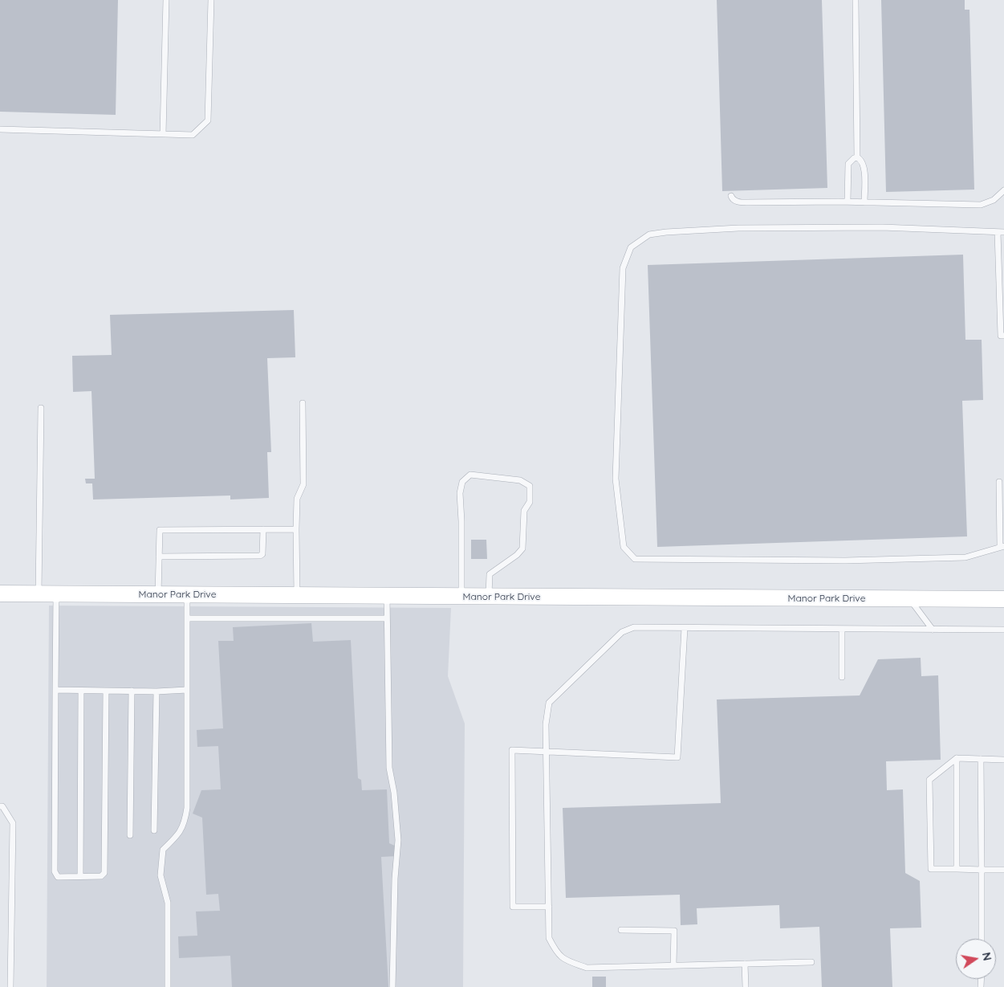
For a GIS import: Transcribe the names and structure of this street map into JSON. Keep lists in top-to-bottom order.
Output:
{
  "streets": {
    "street": ["Manor Park Drive"]
  },
  "north": "right"
}
